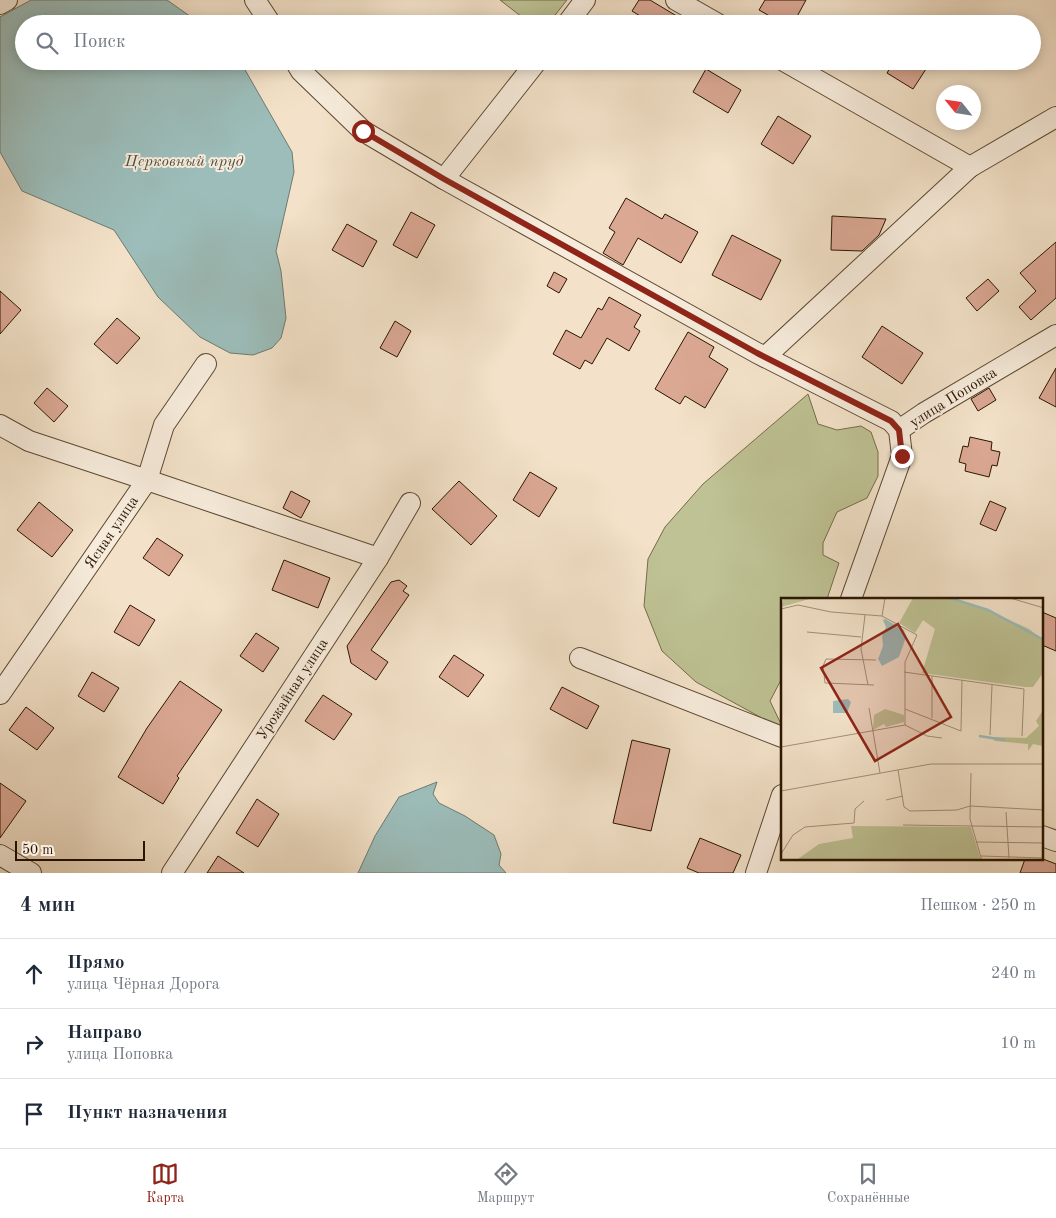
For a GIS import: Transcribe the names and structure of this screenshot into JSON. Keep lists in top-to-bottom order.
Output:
{
  "streets": {
    "street": ["улица Поповка", "Ясная улица", "Урожайная улица"]
  },
  "water": ["Церковный пруд"],
  "scale_bar": "50 m",
  "north": "top left",
  "page": {
    "search": "Поиск",
    "scale": "50 m",
    "heading": ["4 мин", "Пешком · 250 m"],
    "list": [
      ["Прямо", "улица Чёрная Дорога", "240 m"],
      ["Направо", "улица Поповка", "10 m"],
      "Пункт назначения"
    ],
    "nav": ["Карта", "Маршрут", "Сохранённые"]
  }
}
